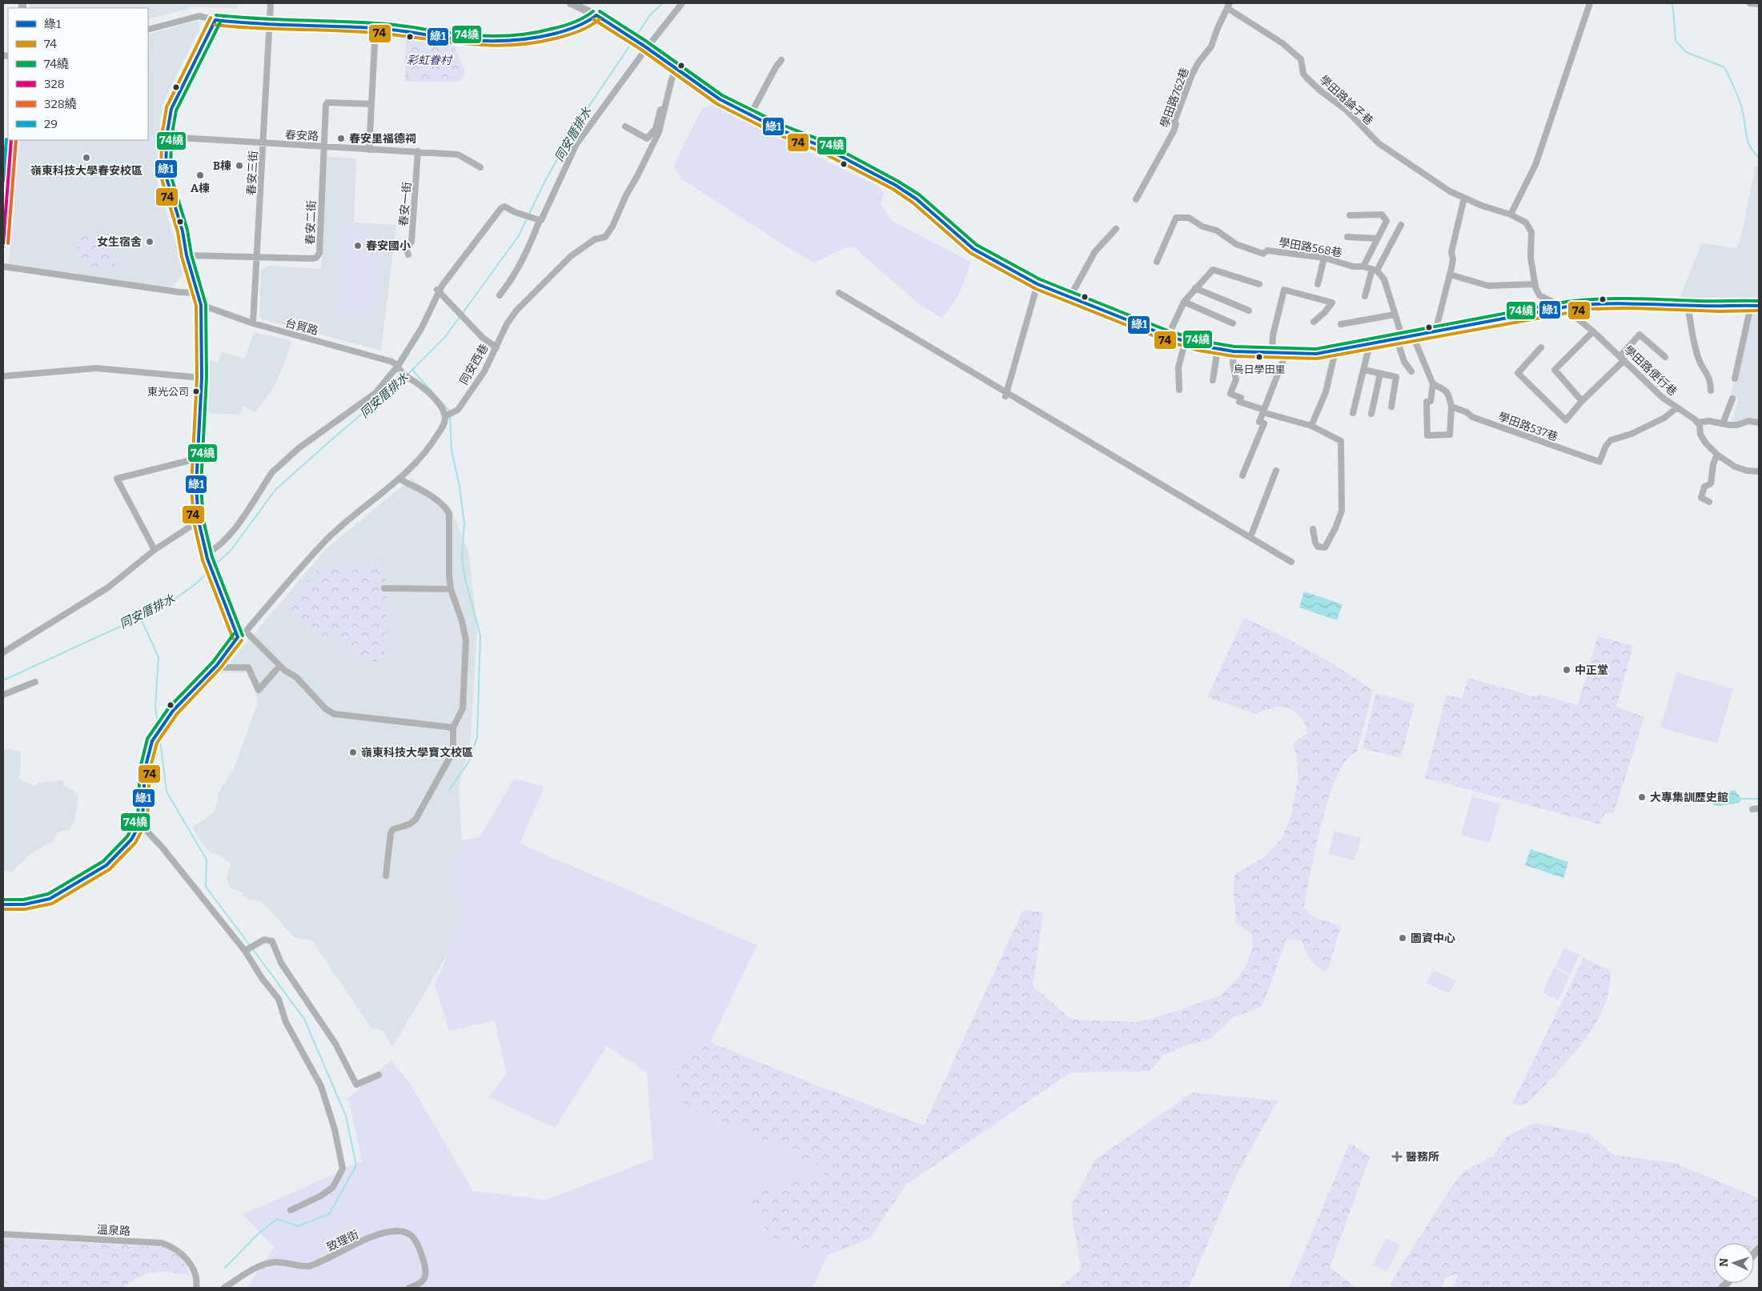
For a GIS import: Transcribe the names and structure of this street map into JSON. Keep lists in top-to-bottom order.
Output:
{
  "streets": {
    "street": [
      "學田路762巷",
      "學田路論子巷",
      "春安路",
      "春安三街",
      "春安一街",
      "春安二街",
      "學田路568巷",
      "台貿路",
      "同安西巷",
      "學田路便行巷",
      "學田路537巷",
      "溫泉路",
      "致理街"
    ]
  },
  "crossings": [
    ["學田路762巷", "學田路論子巷"],
    ["學田路論子巷", "學田路便行巷"],
    ["春安路", "春安三街"],
    ["春安路", "春安一街"],
    ["春安路", "春安二街"],
    ["春安三街", "春安二街"],
    ["春安三街", "台貿路"],
    ["學田路便行巷", "學田路537巷"]
  ],
  "water": ["同安厝排水"],
  "parks": ["彩虹眷村"],
  "places": {
    "other": [
      "春安里福德祠",
      "嶺東科技大學春安校區",
      "B棟",
      "A棟",
      "女生宿舍",
      "春安國小",
      "烏日學田里",
      "東光公司",
      "中正堂",
      "嶺東科技大學寶文校區",
      "大專集訓歷史館",
      "圖資中心"
    ],
    "health": ["醫務所"]
  },
  "lines": [
    "transit line 74繞",
    "transit line 綠1",
    "transit line 74",
    "transit line 29",
    "transit line 328",
    "transit line 328繞"
  ],
  "legend": [
    "綠1",
    "74",
    "74繞",
    "328",
    "328繞",
    "29"
  ],
  "north": "left"
}
